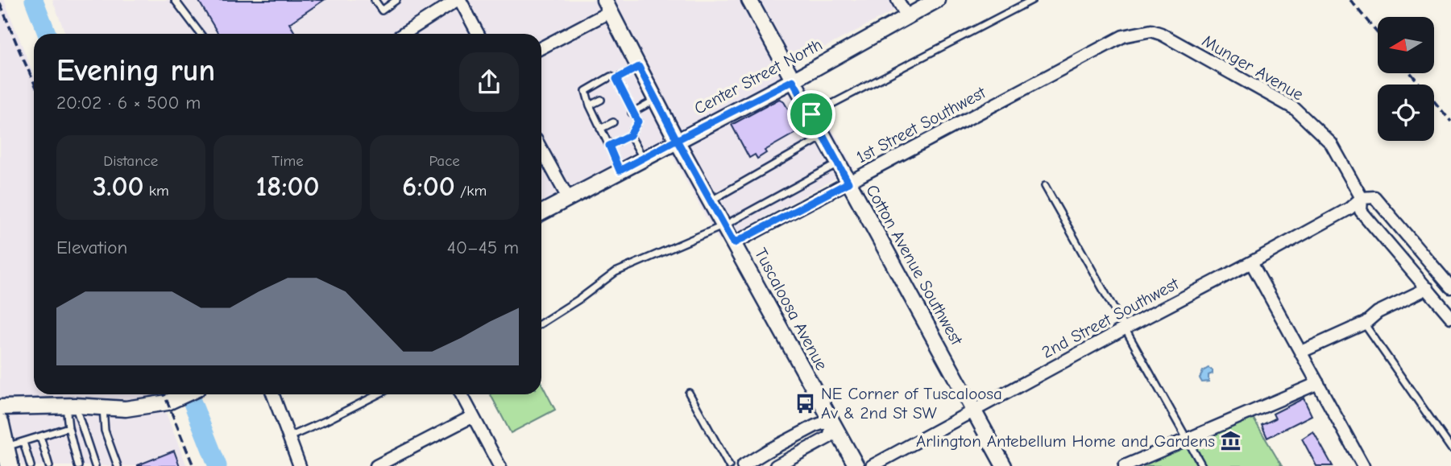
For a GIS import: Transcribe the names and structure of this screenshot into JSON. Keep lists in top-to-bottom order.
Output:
{
  "streets": {
    "street": [
      "Munger Avenue",
      "Center Street North",
      "1st Street Southwest",
      "Cotton Avenue Southwest",
      "Tuscaloosa Avenue",
      "2nd Street Southwest"
    ]
  },
  "crossings": [
    ["Munger Avenue", "1st Street Southwest"],
    ["Munger Avenue", "2nd Street Southwest"],
    ["Center Street North", "Cotton Avenue Southwest"],
    ["Center Street North", "Tuscaloosa Avenue"],
    ["1st Street Southwest", "Cotton Avenue Southwest"],
    ["1st Street Southwest", "Tuscaloosa Avenue"],
    ["Cotton Avenue Southwest", "2nd Street Southwest"]
  ],
  "places": {
    "bus stop": ["NE Corner of Tuscaloosa Av & 2nd St SW"],
    "museum": ["Arlington Antebellum Home and Gardens"]
  },
  "north": "left",
  "page": {
    "heading": ["Evening run", "20:02 · 6 × 500 m"],
    "stats": [
      ["Distance", "3.00 km"],
      ["Time", "18:00"],
      ["Pace", "6:00 /km"]
    ],
    "chart": ["Elevation", "40–45 m"]
  }
}
